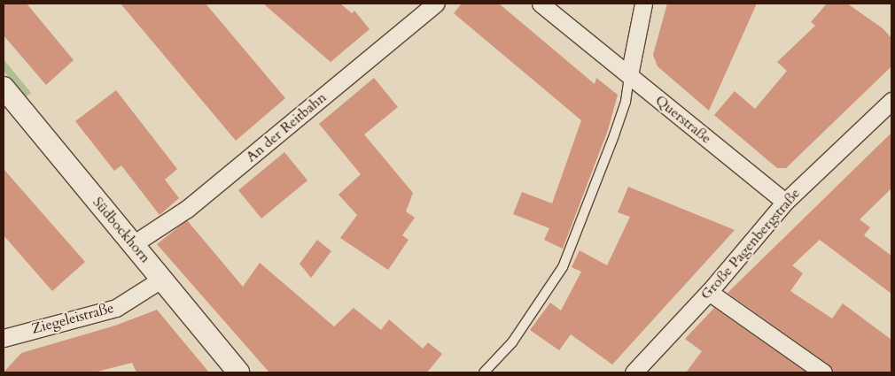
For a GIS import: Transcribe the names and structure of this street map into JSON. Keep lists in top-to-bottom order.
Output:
{
  "streets": {
    "street": [
      "Querstraße",
      "An der Reitbahn",
      "Südbockhorn",
      "Große Pagenbergstraße",
      "Ziegeleistraße"
    ]
  },
  "crossings": [
    ["Querstraße", "Große Pagenbergstraße"],
    ["An der Reitbahn", "Südbockhorn"],
    ["Südbockhorn", "Ziegeleistraße"]
  ]
}
